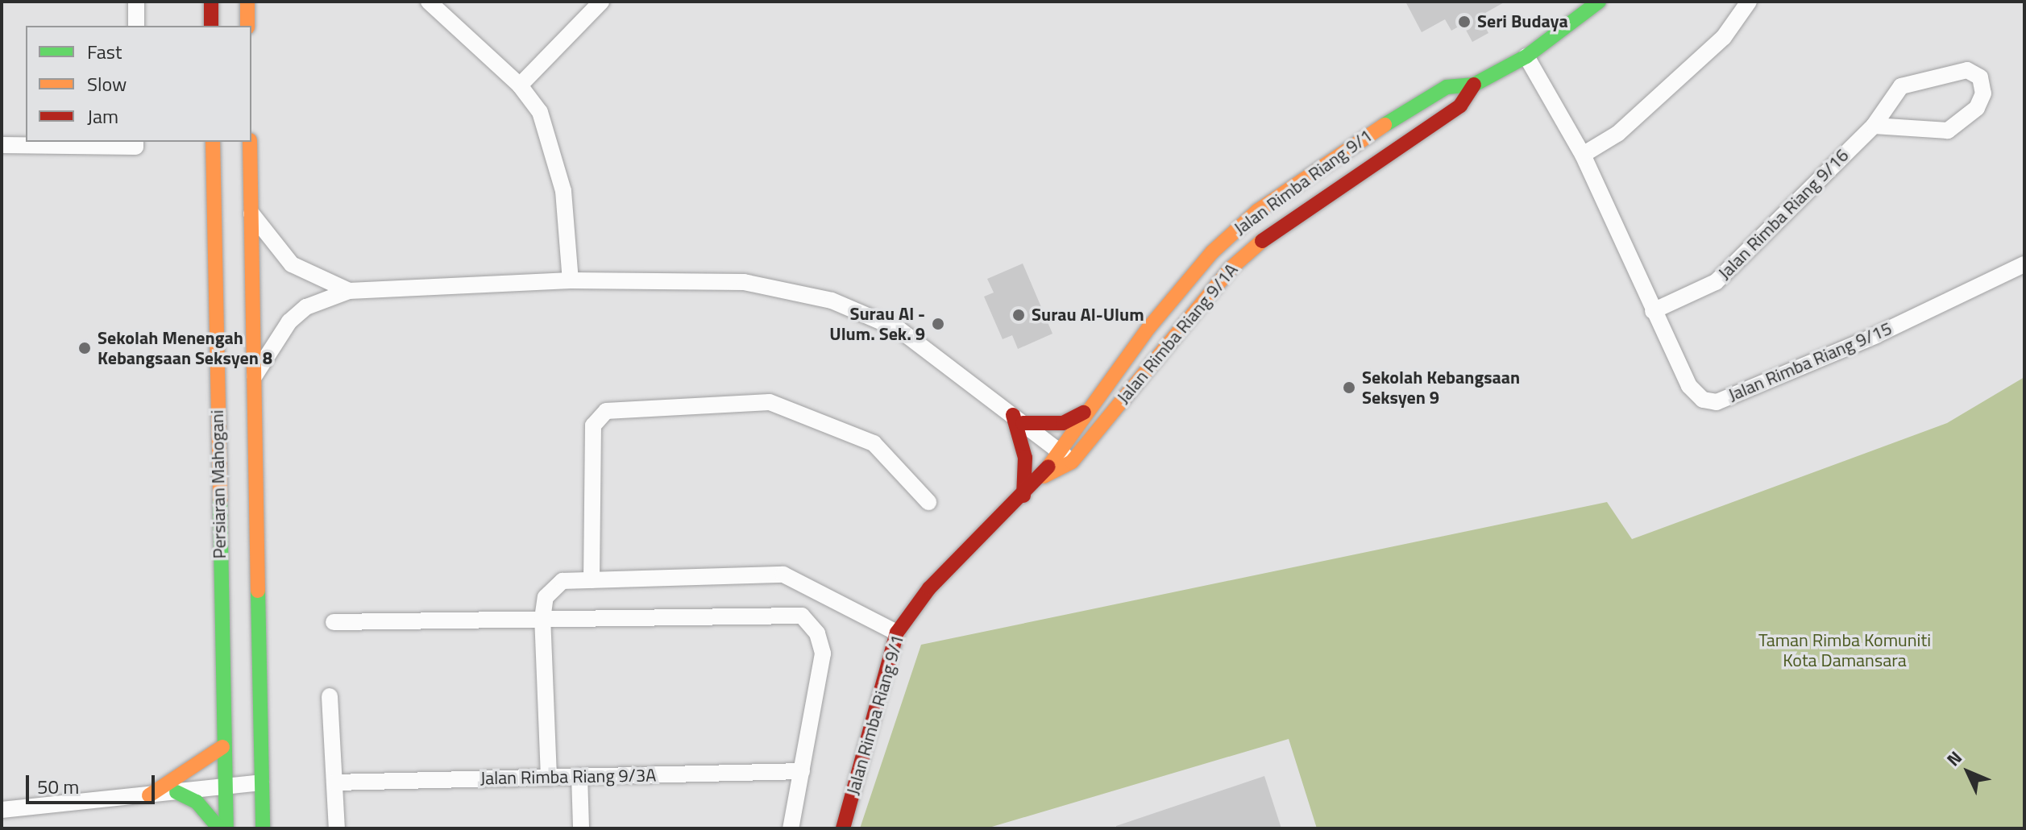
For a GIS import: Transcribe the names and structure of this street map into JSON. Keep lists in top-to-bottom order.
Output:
{
  "streets": {
    "street": [
      "Jalan Rimba Riang 9/1",
      "Jalan Rimba Riang 9/16",
      "Jalan Rimba Riang 9/1A",
      "Jalan Rimba Riang 9/15",
      "Persiaran Mahogani",
      "Jalan Rimba Riang 9/3A"
    ]
  },
  "crossings": [
    ["Jalan Rimba Riang 9/1", "Jalan Rimba Riang 9/1A"],
    ["Jalan Rimba Riang 9/1", "Jalan Rimba Riang 9/15"],
    ["Jalan Rimba Riang 9/16", "Jalan Rimba Riang 9/15"]
  ],
  "parks": ["Taman Rimba Komuniti Kota Damansara"],
  "places": [
    "Seri Budaya",
    "Surau Al-Ulum",
    "Surau Al - Ulum. Sek. 9",
    "Sekolah Menengah Kebangsaan Seksyen 8",
    "Sekolah Kebangsaan Seksyen 9"
  ],
  "legend": ["Fast", "Slow", "Jam"],
  "scale_bar": "50 m",
  "north": "top left"
}
